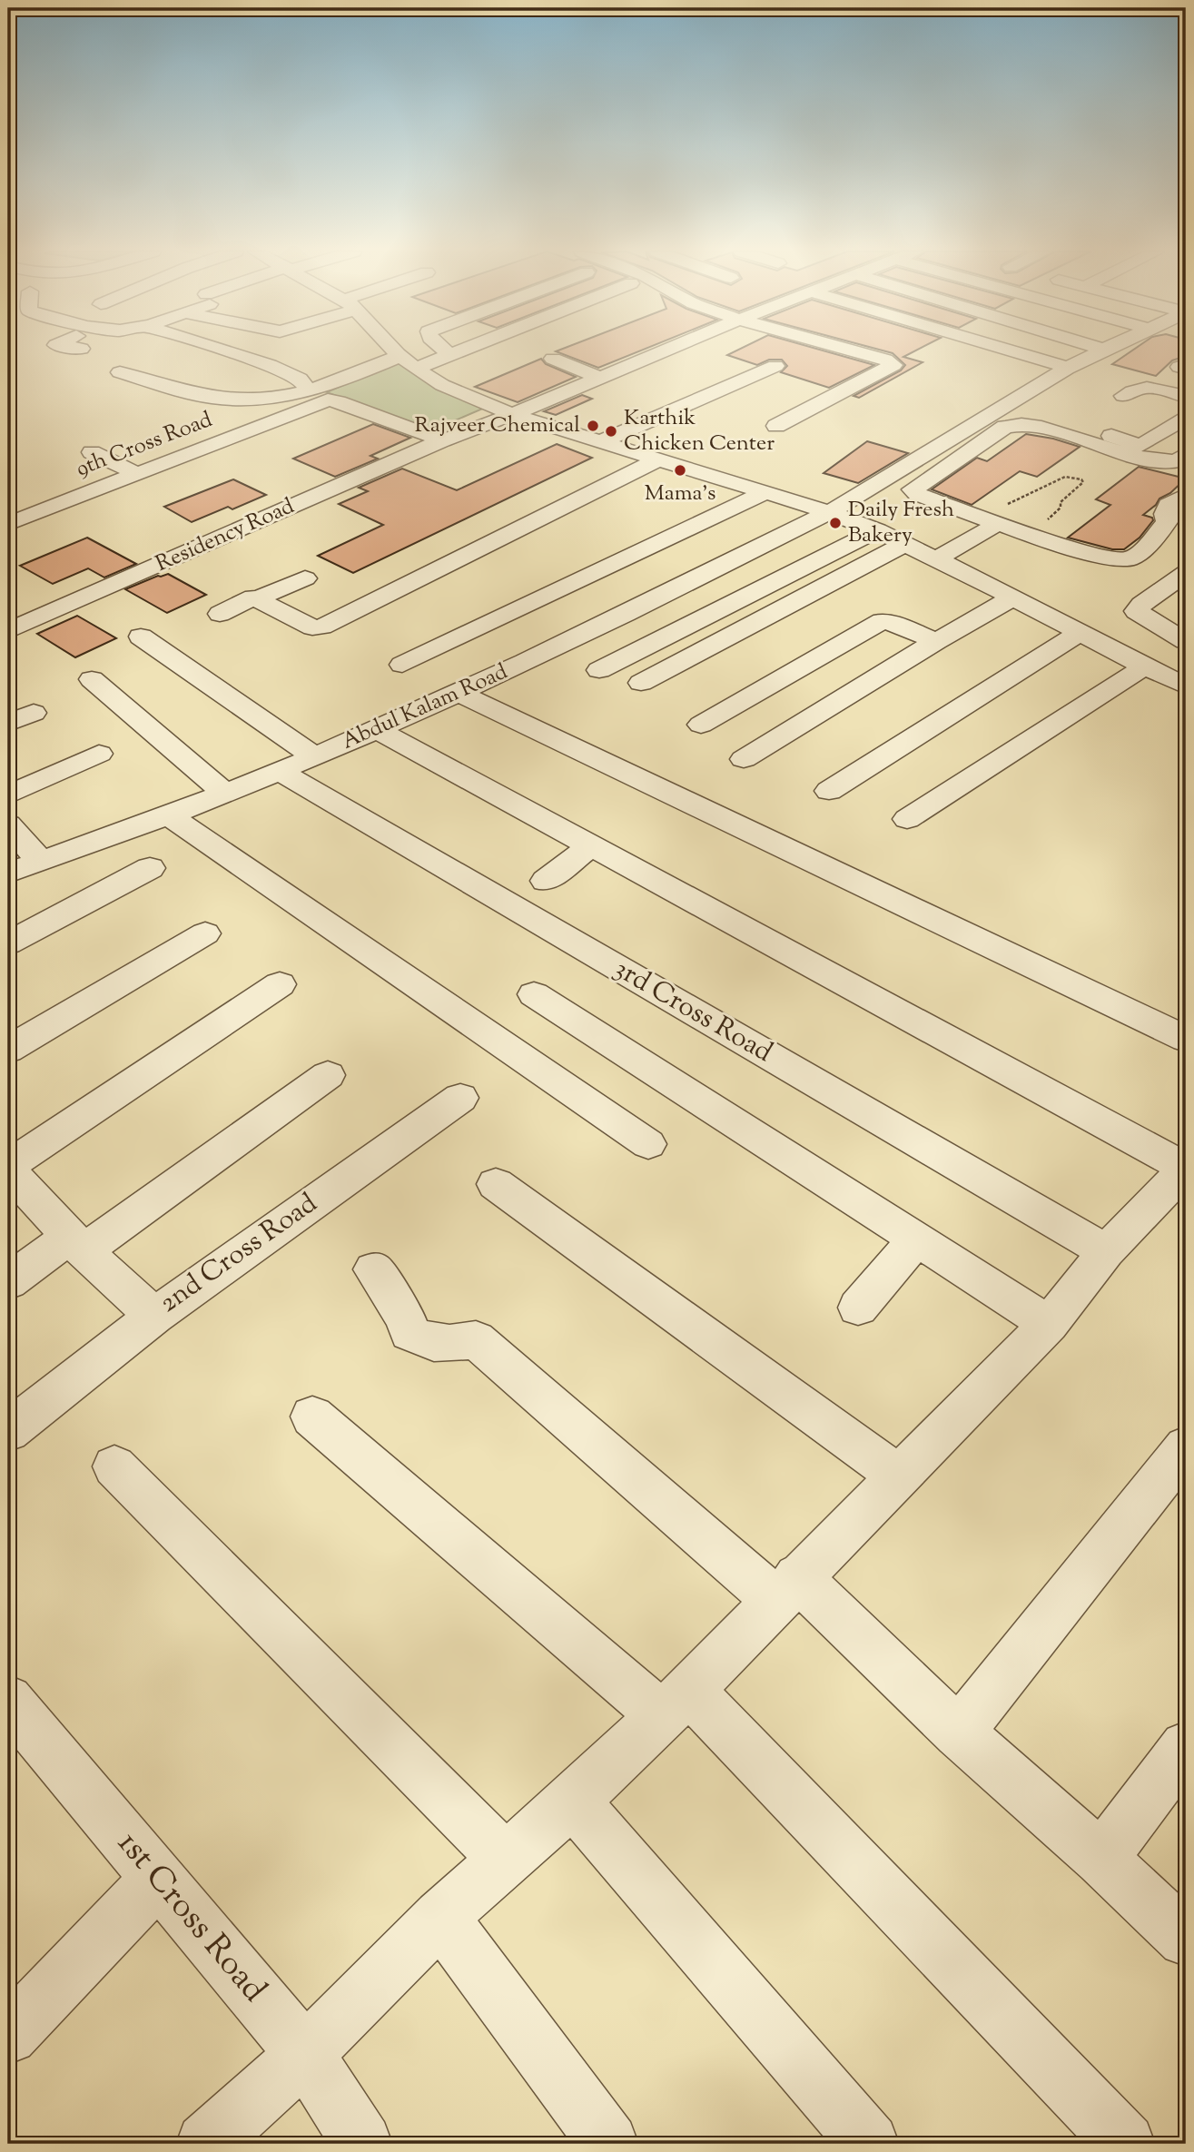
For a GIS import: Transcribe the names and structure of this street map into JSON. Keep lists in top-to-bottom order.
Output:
{
  "streets": {
    "street": [
      "9th Cross Road",
      "Residency Road",
      "Abdul Kalam Road",
      "3rd Cross Road",
      "2nd Cross Road",
      "1st Cross Road"
    ]
  },
  "crossings": [
    ["9th Cross Road", "Residency Road"],
    ["Abdul Kalam Road", "3rd Cross Road"]
  ],
  "places": [
    "Rajveer Chemical",
    "Karthik Chicken Center",
    "Mama’s",
    "Daily Fresh Bakery"
  ]
}
